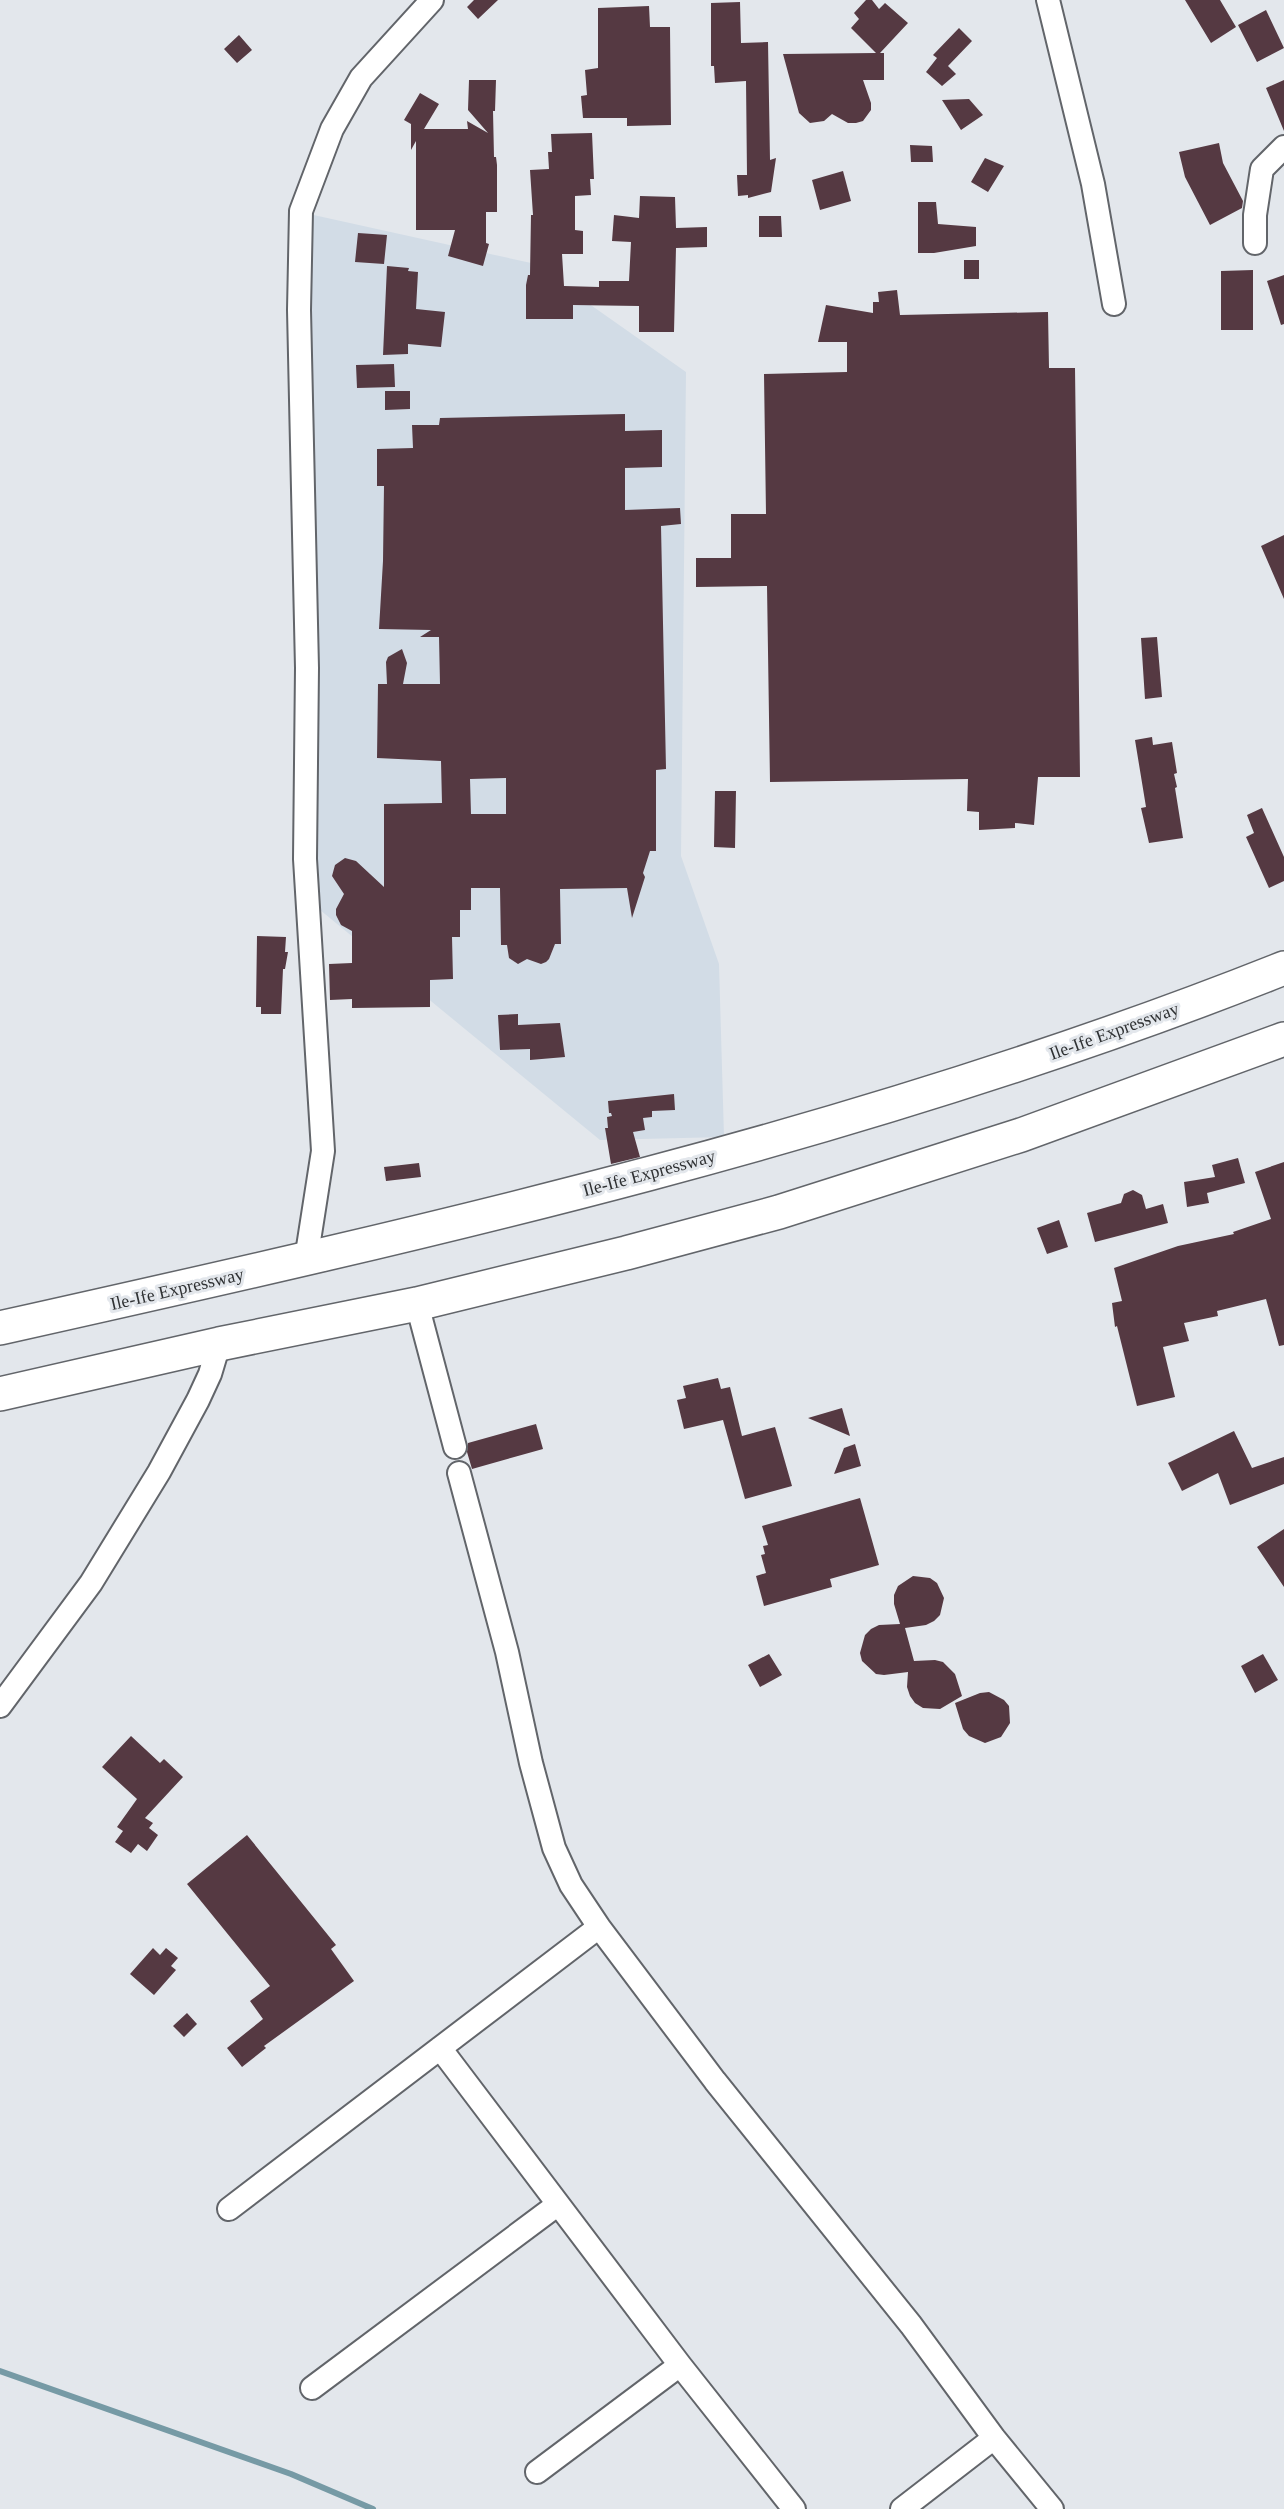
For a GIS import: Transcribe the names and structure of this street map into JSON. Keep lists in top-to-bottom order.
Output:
{
  "streets": {
    "highway": ["Ile-Ife Expressway"]
  }
}
